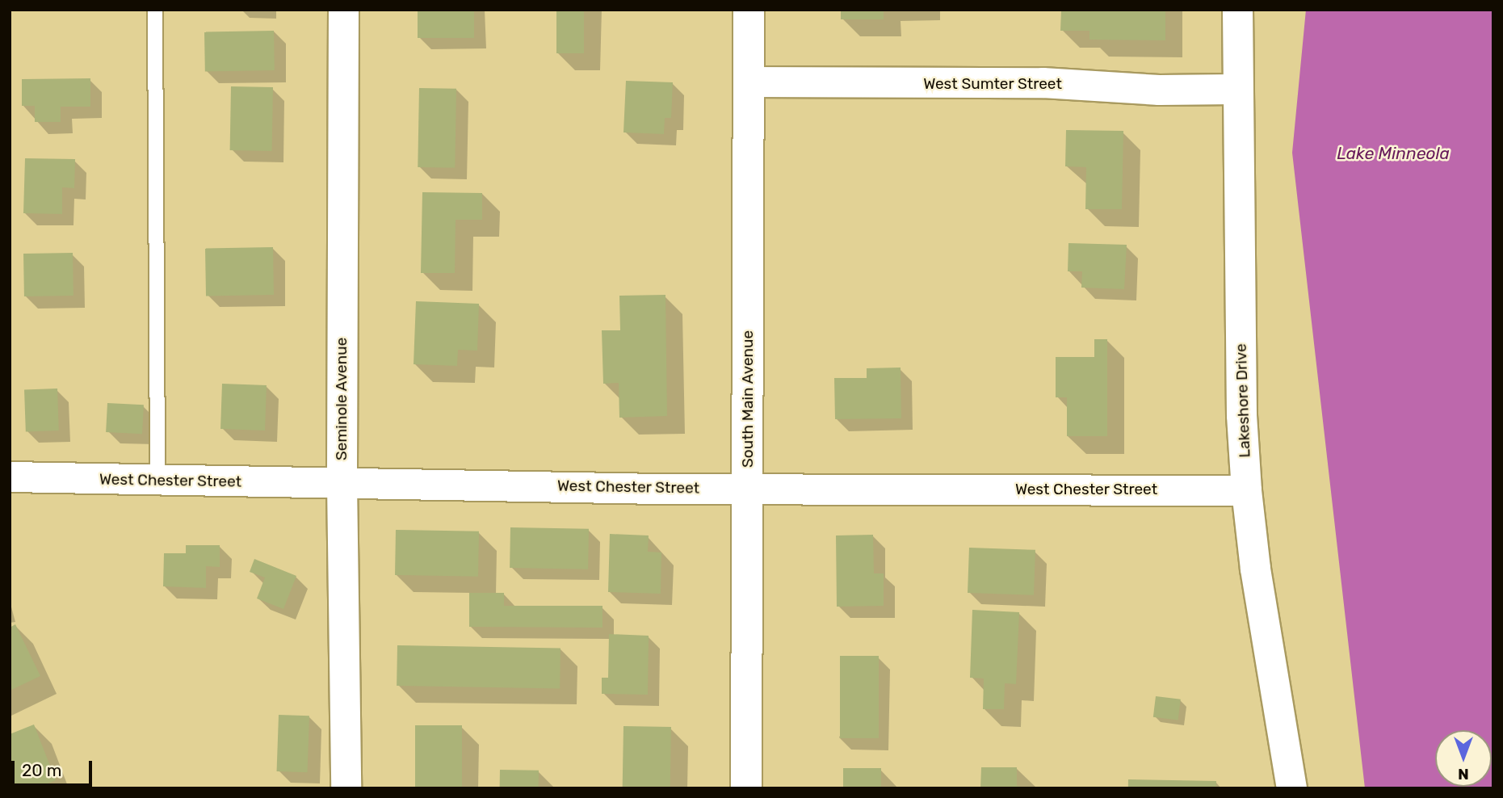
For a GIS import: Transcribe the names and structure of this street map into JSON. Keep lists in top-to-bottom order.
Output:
{
  "streets": {
    "street": [
      "West Sumter Street",
      "Seminole Avenue",
      "South Main Avenue",
      "Lakeshore Drive",
      "West Chester Street"
    ]
  },
  "crossings": [
    ["West Sumter Street", "South Main Avenue"],
    ["West Sumter Street", "Lakeshore Drive"],
    ["Seminole Avenue", "West Chester Street"],
    ["South Main Avenue", "West Chester Street"],
    ["Lakeshore Drive", "West Chester Street"]
  ],
  "water": ["Lake Minneola"],
  "scale_bar": "20 m",
  "north": "bottom"
}
